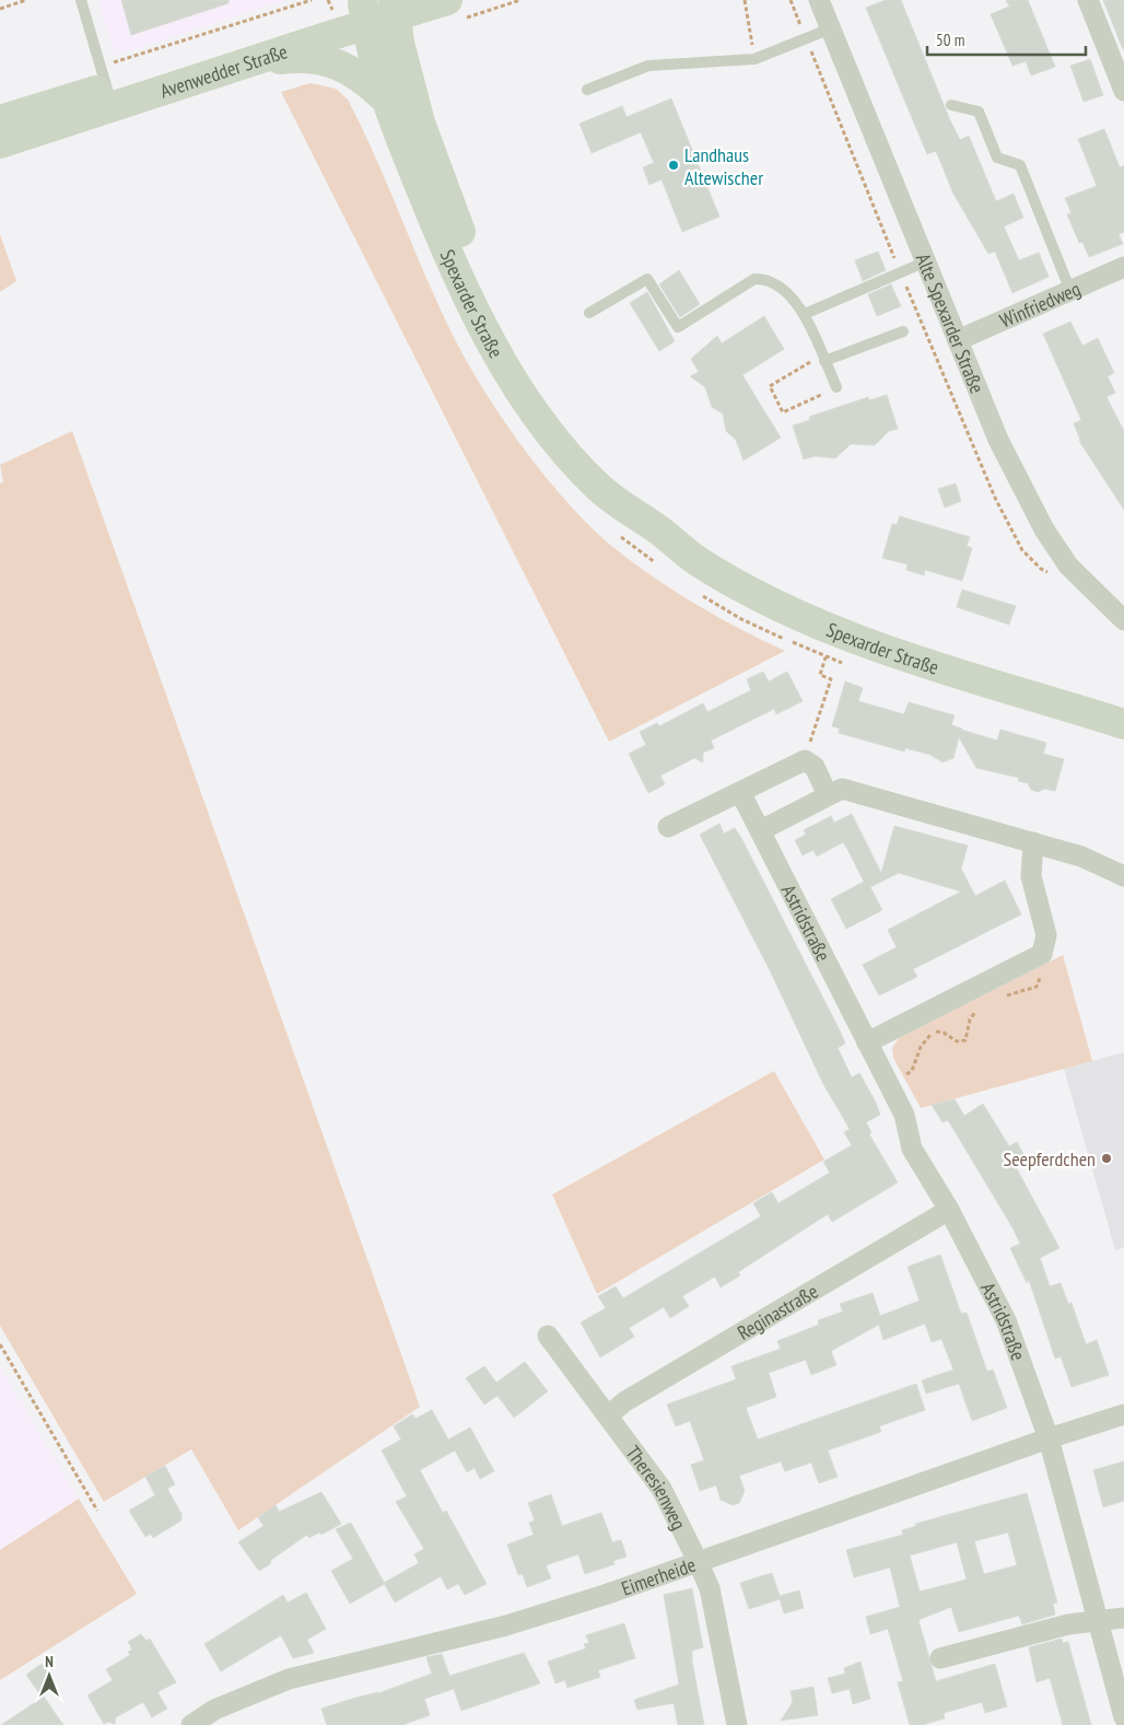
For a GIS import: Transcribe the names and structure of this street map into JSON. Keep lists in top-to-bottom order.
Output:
{
  "streets": {
    "main road": ["Avenwedder Straße", "Spexarder Straße"],
    "street": [
      "Winfriedweg",
      "Alte Spexarder Straße",
      "Astridstraße",
      "Reginastraße",
      "Theresienweg",
      "Eimerheide"
    ]
  },
  "crossings": [
    ["Avenwedder Straße", "Spexarder Straße"],
    ["Winfriedweg", "Alte Spexarder Straße"],
    ["Astridstraße", "Reginastraße"],
    ["Astridstraße", "Eimerheide"],
    ["Reginastraße", "Theresienweg"],
    ["Theresienweg", "Eimerheide"]
  ],
  "places": ["Landhaus Altewischer", "Seepferdchen"],
  "scale_bar": "50 m",
  "north": "top"
}
